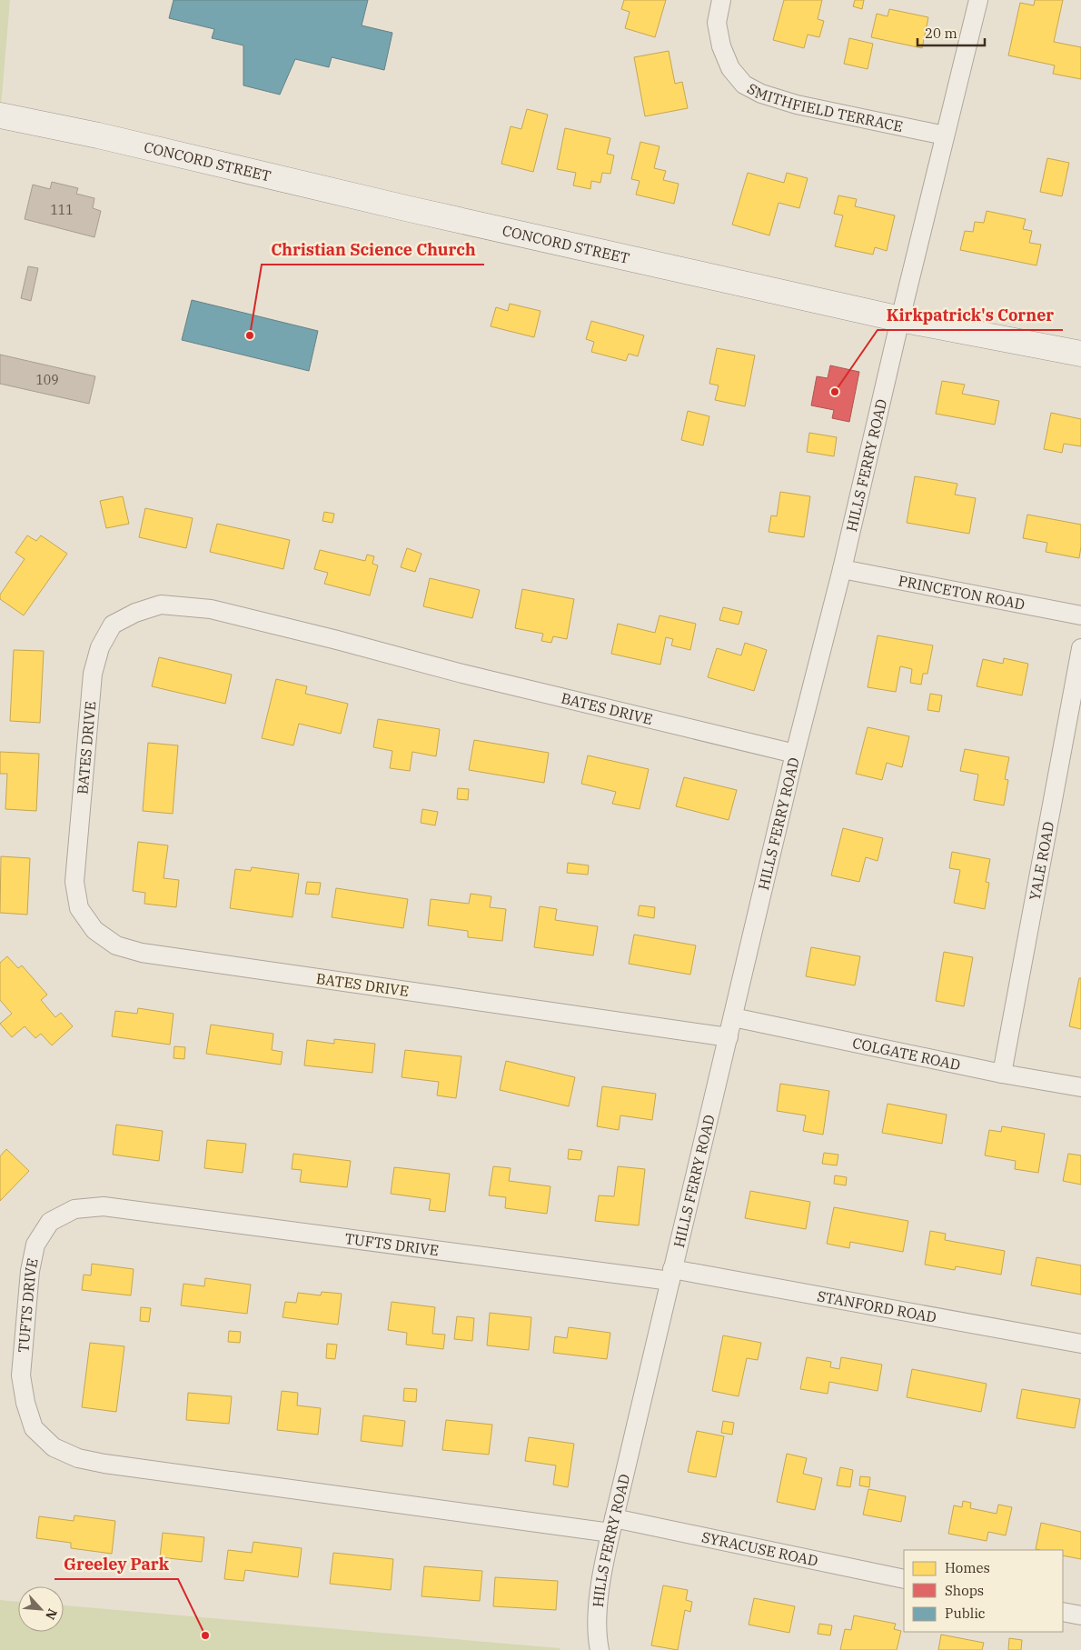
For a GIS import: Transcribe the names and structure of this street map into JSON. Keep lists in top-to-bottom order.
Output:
{
  "streets": {
    "main road": ["CONCORD STREET"],
    "street": [
      "SMITHFIELD TERRACE",
      "HILLS FERRY ROAD",
      "PRINCETON ROAD",
      "BATES DRIVE",
      "YALE ROAD",
      "COLGATE ROAD",
      "TUFTS DRIVE",
      "STANFORD ROAD",
      "SYRACUSE ROAD"
    ]
  },
  "crossings": [
    ["SMITHFIELD TERRACE", "HILLS FERRY ROAD"],
    ["CONCORD STREET", "HILLS FERRY ROAD"],
    ["HILLS FERRY ROAD", "PRINCETON ROAD"],
    ["HILLS FERRY ROAD", "BATES DRIVE"],
    ["HILLS FERRY ROAD", "COLGATE ROAD"],
    ["HILLS FERRY ROAD", "TUFTS DRIVE"],
    ["HILLS FERRY ROAD", "STANFORD ROAD"],
    ["HILLS FERRY ROAD", "SYRACUSE ROAD"],
    ["YALE ROAD", "COLGATE ROAD"],
    ["TUFTS DRIVE", "STANFORD ROAD"],
    ["TUFTS DRIVE", "SYRACUSE ROAD"]
  ],
  "places": ["Christian Science Church", "Kirkpatrick's Corner", "Greeley Park"],
  "house_numbers": ["111", "109"],
  "legend": ["Homes", "Shops", "Public"],
  "scale_bar": "20 m",
  "north": "bottom right"
}
